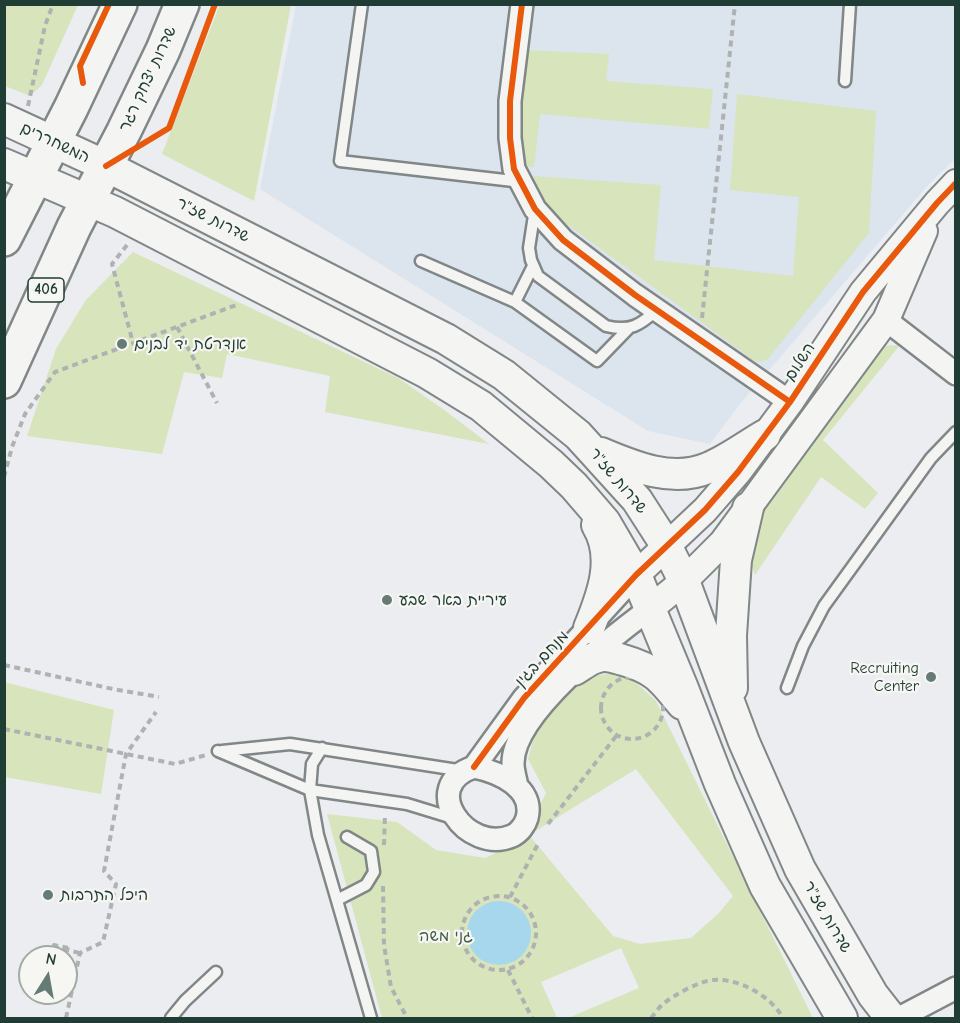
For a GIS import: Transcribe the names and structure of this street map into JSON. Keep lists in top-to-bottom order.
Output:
{
  "streets": {
    "main road": [
      "שדרות יצחק רגר",
      "המשחררים",
      "שדרות שז\"ר",
      "406"
    ],
    "street": ["השלום", "מנחם בגין"]
  },
  "crossings": [
    ["שדרות יצחק רגר", "המשחררים"],
    ["שדרות יצחק רגר", "שדרות שז\"ר"],
    ["המשחררים", "שדרות שז\"ר"],
    ["שדרות שז\"ר", "השלום"],
    ["השלום", "מנחם בגין"]
  ],
  "parks": ["גני משה"],
  "places": [
    "אנדרטת יד לבנים",
    "עיריית באר שבע",
    "Recruiting Center",
    "היכל התרבות"
  ],
  "north": "top"
}
